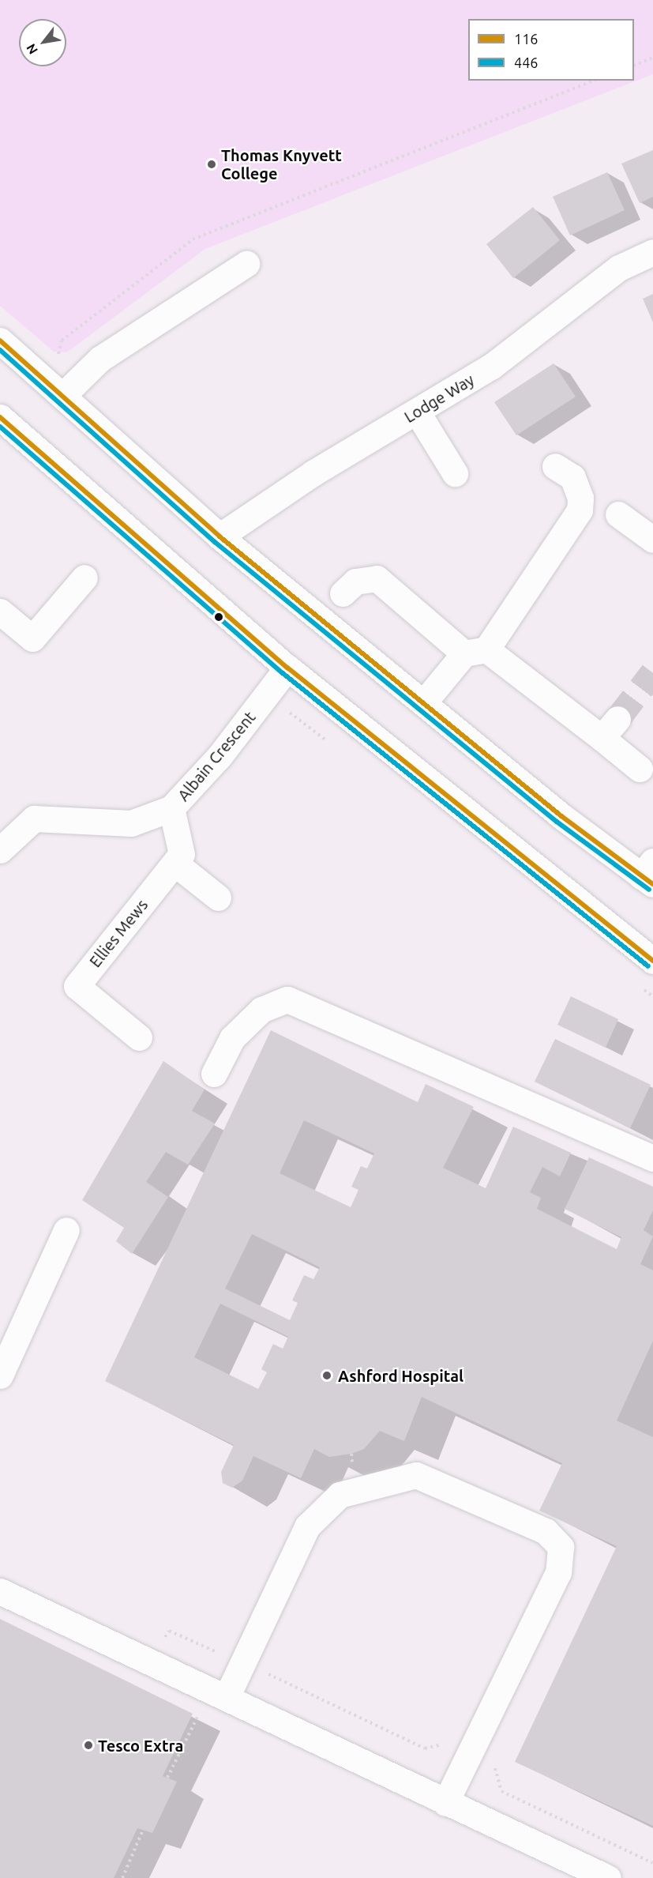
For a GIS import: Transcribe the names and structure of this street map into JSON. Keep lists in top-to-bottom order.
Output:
{
  "streets": {
    "main road": ["Lodge Way", "Albain Crescent", "Ellies Mews"]
  },
  "crossings": [
    ["Albain Crescent", "Ellies Mews"]
  ],
  "places": ["Thomas Knyvett College", "Ashford Hospital", "Tesco Extra"],
  "lines": ["transit line 116", "transit line 446"],
  "legend": ["116", "446"],
  "north": "bottom left"
}
